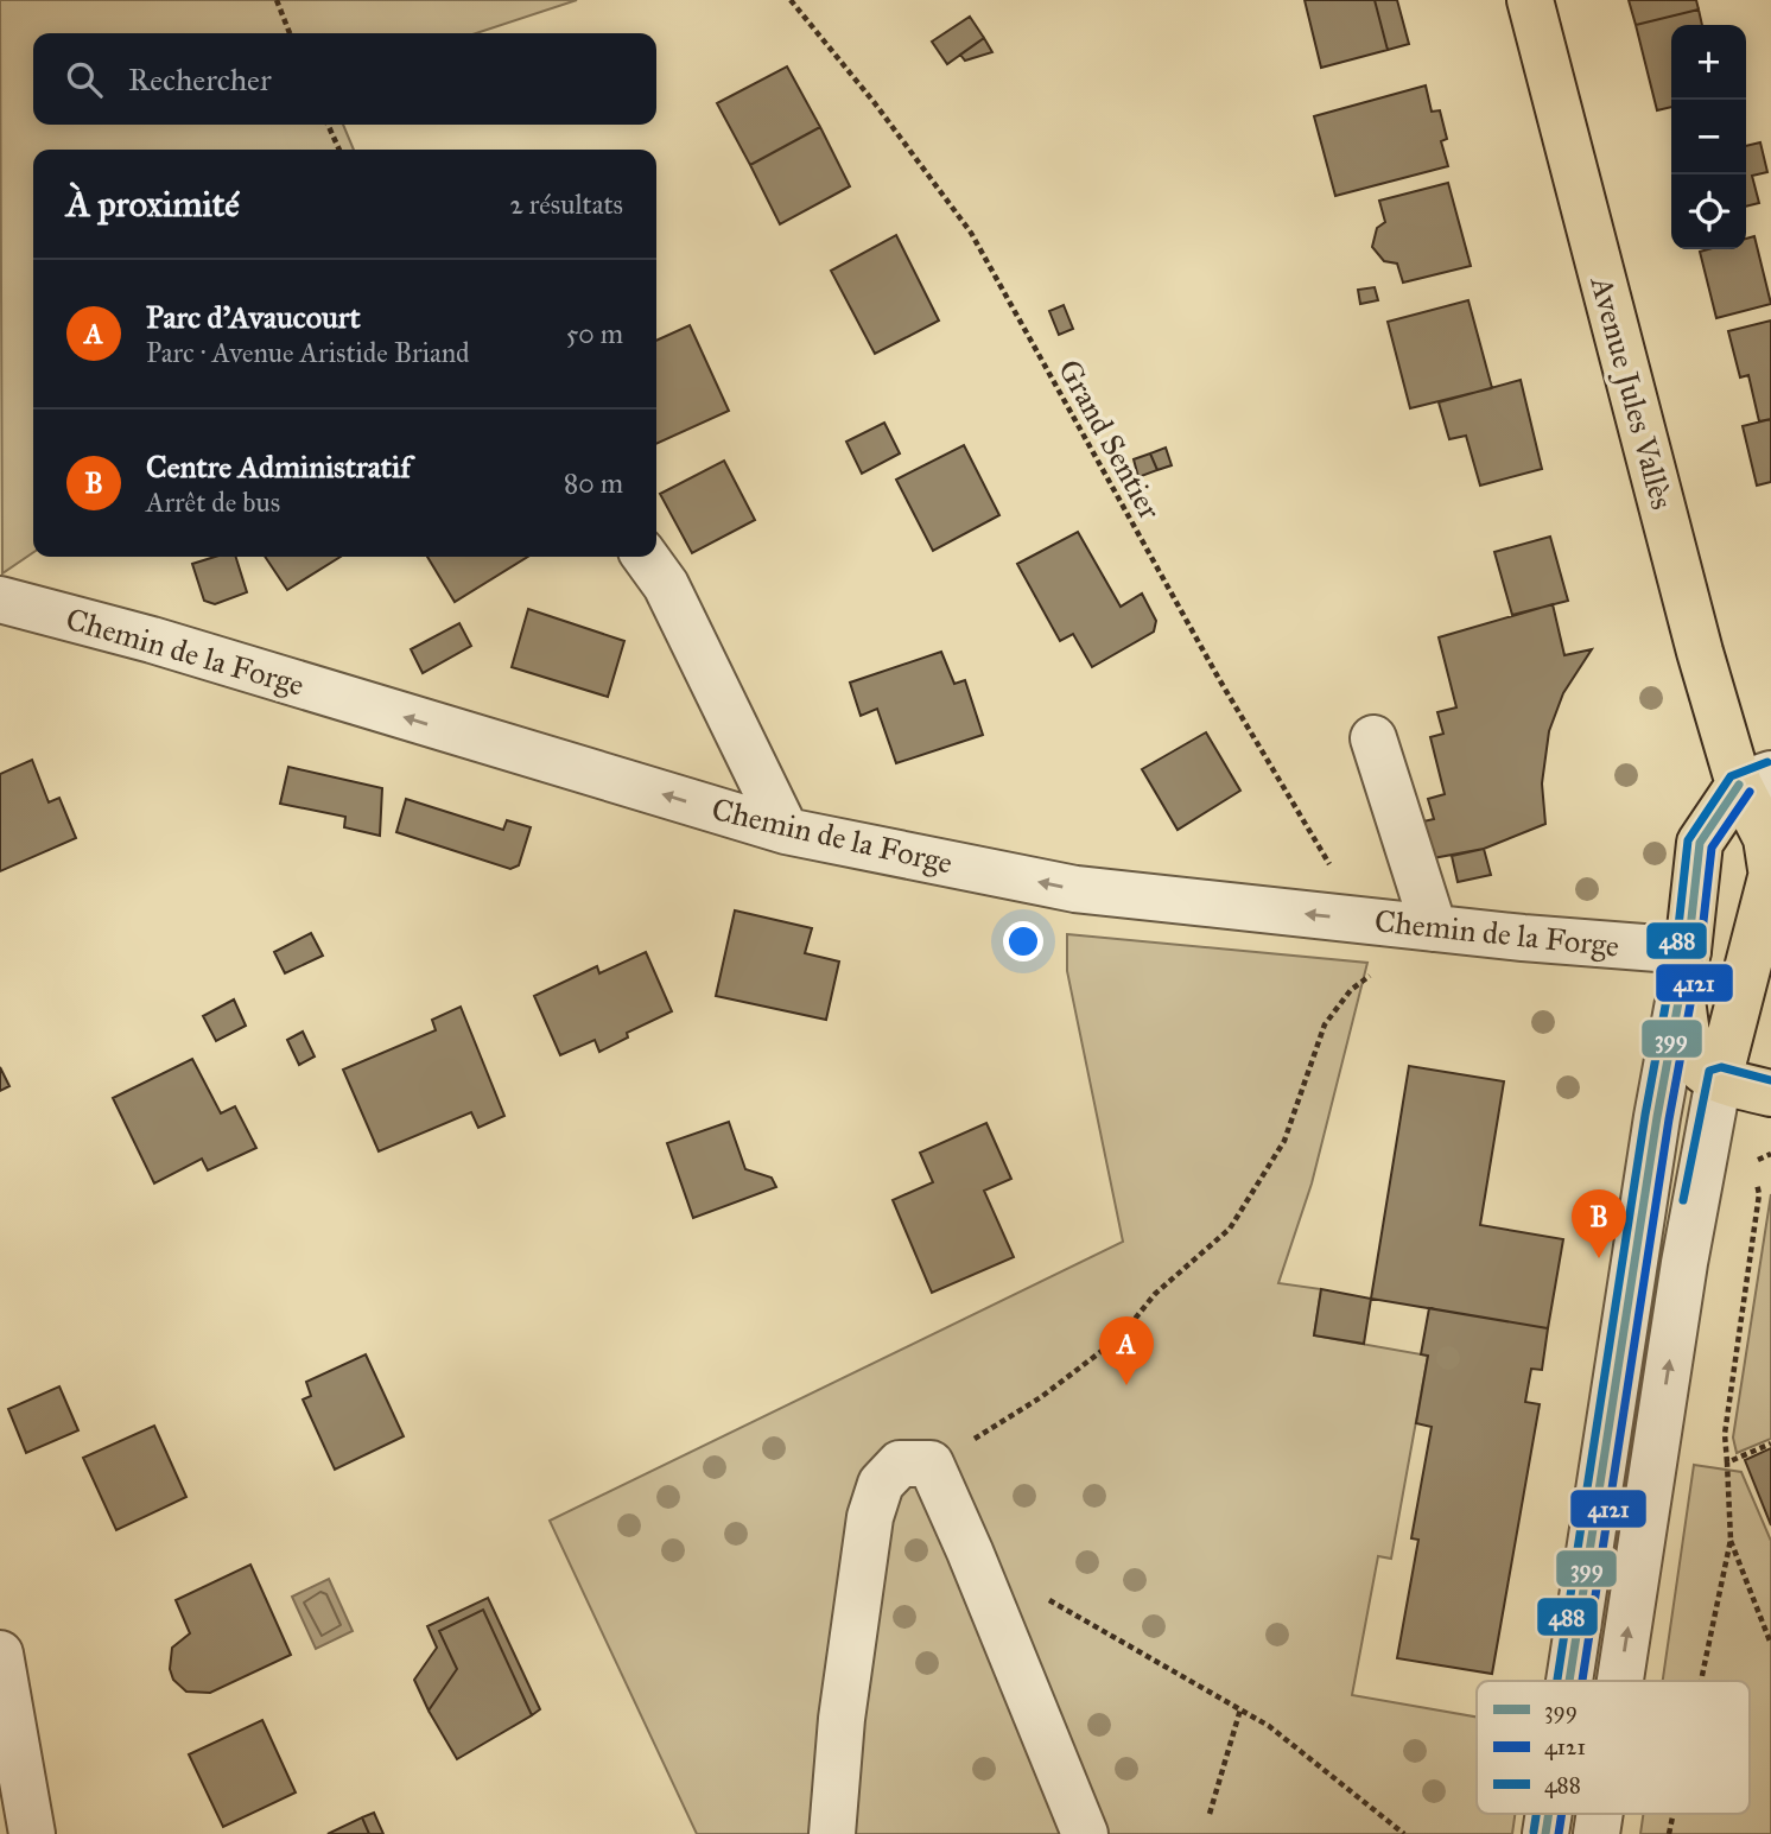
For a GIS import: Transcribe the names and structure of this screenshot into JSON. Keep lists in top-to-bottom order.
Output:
{
  "streets": {
    "main road": ["Avenue Jules Vallès"],
    "street": ["Chemin de la Forge"],
    "path": ["Grand Sentier"]
  },
  "crossings": [
    ["Grand Sentier", "Chemin de la Forge"]
  ],
  "one_way": ["Chemin de la Forge"],
  "lines": ["transit line 488", "transit line 399", "transit line 4121"],
  "legend": ["399", "4121", "488"],
  "page": {
    "map_buttons": ["+", "−"],
    "search": "Rechercher",
    "heading": ["À proximité", "2 résultats"],
    "list": [
      {
        "mark": "A",
        "name": "Parc d'Avaucourt",
        "note": "Parc · Avenue Aristide Briand",
        "value": "50 m"
      },
      {
        "mark": "B",
        "name": "Centre Administratif",
        "note": "Arrêt de bus",
        "value": "80 m"
      }
    ],
    "pins": ["B", "A"]
  }
}
